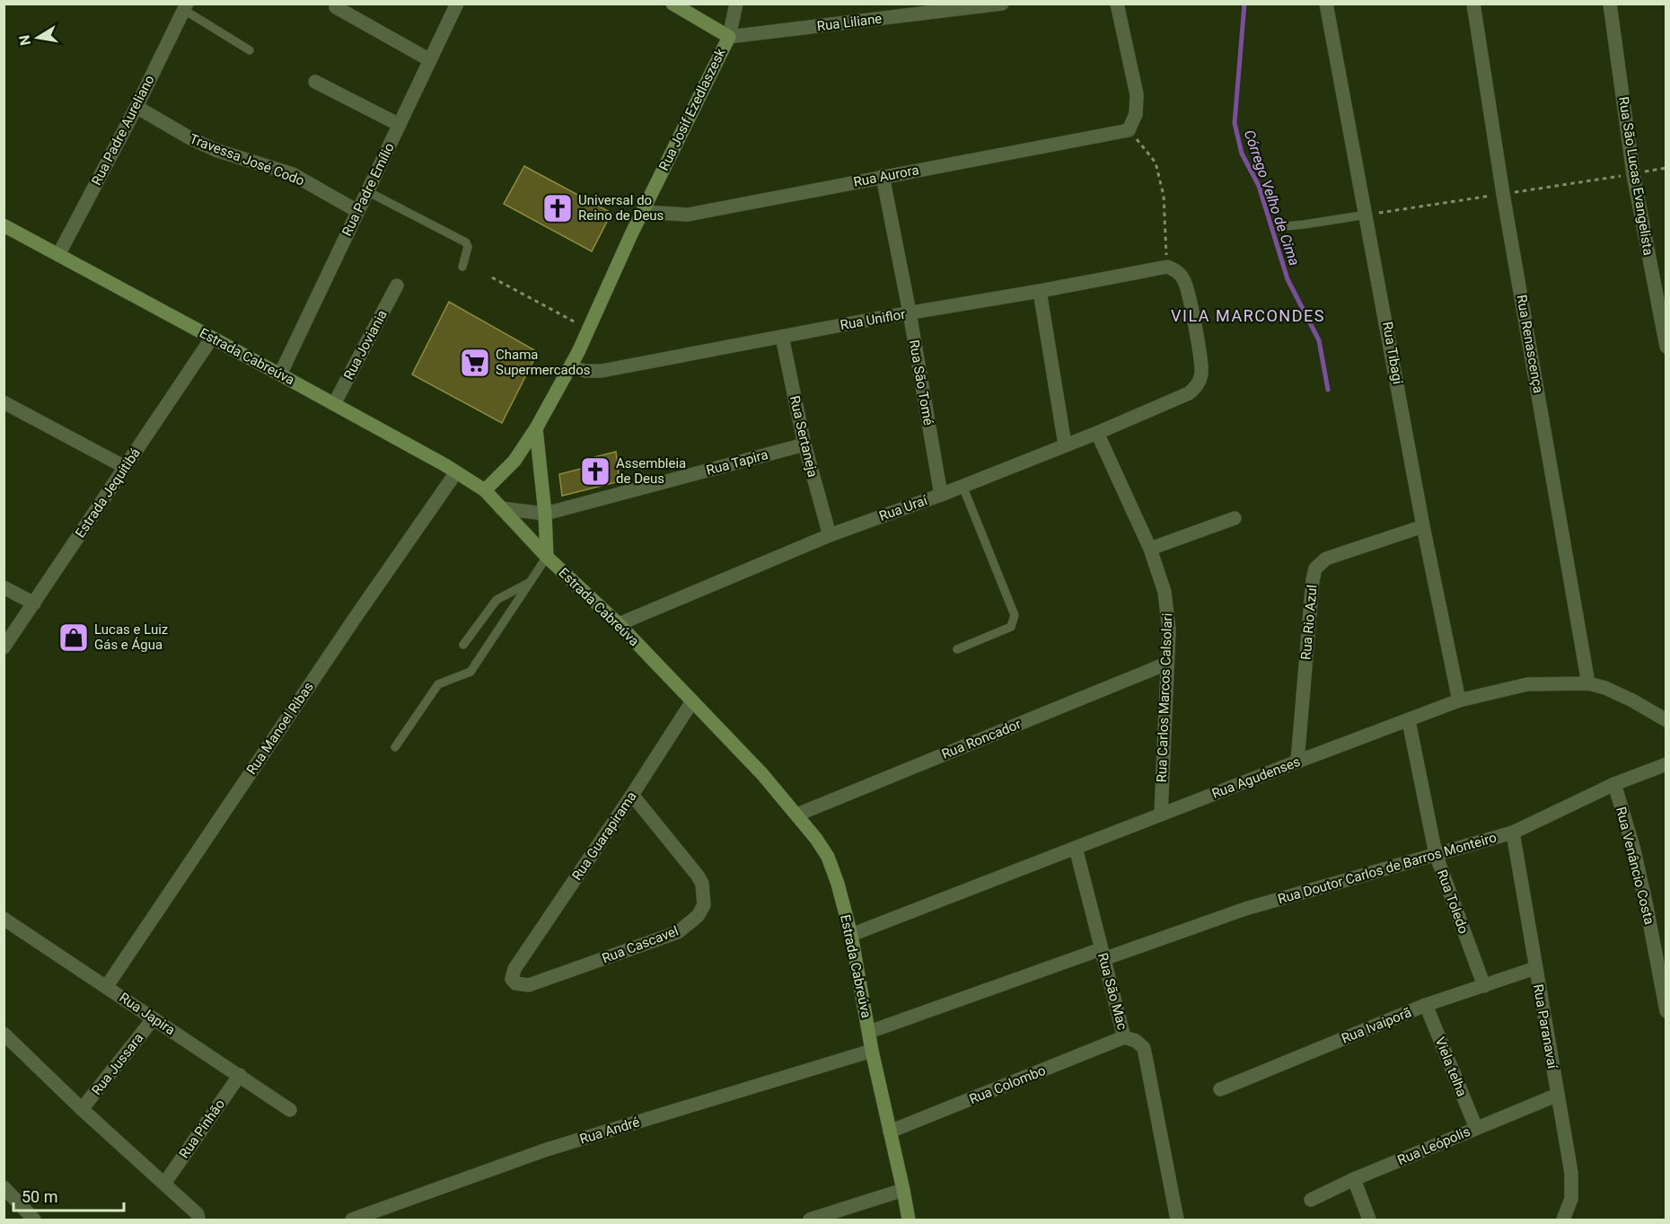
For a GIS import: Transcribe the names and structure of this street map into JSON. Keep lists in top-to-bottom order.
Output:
{
  "streets": {
    "main road": ["Rua Josif Ezedlaszesk", "Estrada Cabreúva"],
    "street": [
      "Rua Liliane",
      "Rua Padre Aureliano",
      "Travessa José Codo",
      "Rua Aurora",
      "Rua São Lucas Evangelista",
      "Rua Padre Emílio",
      "Rua Uniflor",
      "Rua Renascença",
      "Rua Joviania",
      "Rua Tibagi",
      "Rua São Tomé",
      "Rua Sertaneja",
      "Rua Tapira",
      "Estrada Jequitibá",
      "Rua Uraí",
      "Rua Rio Azul",
      "Rua Carlos Marcos Calsolari",
      "Rua Manoel Ribas",
      "Rua Roncador",
      "Rua Agudenses",
      "Rua Guarapirama",
      "Rua Venâncio Costa",
      "Rua Doutor Carlos de Barros Monteiro",
      "Rua Toledo",
      "Rua Cascavel",
      "Rua São Mac",
      "Rua Japira",
      "Rua Ivaiporã",
      "Rua Paranavaí",
      "Rua Jussara",
      "Viela telha",
      "Rua Colombo",
      "Rua Pinhão",
      "Rua André",
      "Rua Leópolis"
    ]
  },
  "crossings": [
    ["Rua Liliane", "Rua Josif Ezedlaszesk"],
    ["Rua Josif Ezedlaszesk", "Rua Aurora"],
    ["Rua Josif Ezedlaszesk", "Rua Uniflor"],
    ["Rua Josif Ezedlaszesk", "Estrada Cabreúva"],
    ["Rua Padre Aureliano", "Travessa José Codo"],
    ["Rua Padre Aureliano", "Estrada Cabreúva"],
    ["Travessa José Codo", "Rua Padre Emílio"],
    ["Rua Aurora", "Rua São Tomé"],
    ["Rua Padre Emílio", "Estrada Cabreúva"],
    ["Rua Uniflor", "Rua São Tomé"],
    ["Rua Uniflor", "Rua Sertaneja"],
    ["Rua Uniflor", "Rua Uraí"],
    ["Rua Renascença", "Rua Agudenses"],
    ["Rua Joviania", "Estrada Cabreúva"],
    ["Rua Tibagi", "Rua Rio Azul"],
    ["Rua Tibagi", "Rua Agudenses"],
    ["Estrada Cabreúva", "Estrada Jequitibá"],
    ["Estrada Cabreúva", "Rua Uraí"],
    ["Estrada Cabreúva", "Rua Manoel Ribas"],
    ["Estrada Cabreúva", "Rua Roncador"],
    ["Estrada Cabreúva", "Rua Agudenses"],
    ["Estrada Cabreúva", "Rua Guarapirama"],
    ["Estrada Cabreúva", "Rua Doutor Carlos de Barros Monteiro"],
    ["Estrada Cabreúva", "Rua Colombo"],
    ["Estrada Cabreúva", "Rua André"],
    ["Rua São Tomé", "Rua Uraí"],
    ["Rua Sertaneja", "Rua Tapira"],
    ["Rua Sertaneja", "Rua Uraí"],
    ["Rua Uraí", "Rua Carlos Marcos Calsolari"],
    ["Rua Rio Azul", "Rua Agudenses"],
    ["Rua Carlos Marcos Calsolari", "Rua Roncador"],
    ["Rua Carlos Marcos Calsolari", "Rua Agudenses"],
    ["Rua Manoel Ribas", "Rua Japira"],
    ["Rua Agudenses", "Rua Toledo"],
    ["Rua Agudenses", "Rua São Mac"],
    ["Rua Guarapirama", "Rua Cascavel"],
    ["Rua Venâncio Costa", "Rua Doutor Carlos de Barros Monteiro"],
    ["Rua Doutor Carlos de Barros Monteiro", "Rua Toledo"],
    ["Rua Doutor Carlos de Barros Monteiro", "Rua São Mac"],
    ["Rua Doutor Carlos de Barros Monteiro", "Rua Paranavaí"],
    ["Rua Toledo", "Rua Ivaiporã"],
    ["Rua São Mac", "Rua Colombo"],
    ["Rua Japira", "Rua Jussara"],
    ["Rua Japira", "Rua Pinhão"],
    ["Rua Ivaiporã", "Rua Paranavaí"],
    ["Rua Ivaiporã", "Viela telha"],
    ["Rua Paranavaí", "Rua Leópolis"],
    ["Viela telha", "Rua Leópolis"]
  ],
  "districts": ["VILA MARCONDES"],
  "water": ["Córrego Velho de Cima"],
  "places": {
    "church": ["Universal do Reino de Deus", "Assembleia de Deus"],
    "supermarket": ["Chama Supermercados"],
    "shop": ["Lucas e Luiz Gás e Água"]
  },
  "scale_bar": "50 m",
  "north": "left"
}
